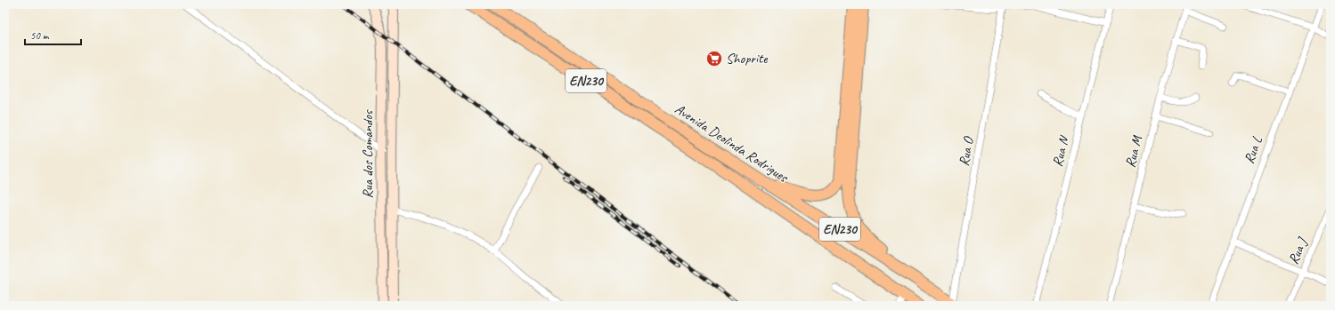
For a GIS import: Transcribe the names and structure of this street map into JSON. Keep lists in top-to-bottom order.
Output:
{
  "streets": {
    "highway": ["EN230", "Avenida Deolinda Rodrigues"],
    "main road": ["Rua dos Comandos"],
    "street": [
      "Rua L",
      "Rua O",
      "Rua N",
      "Rua M",
      "Rua J"
    ]
  },
  "crossings": [
    ["Avenida Deolinda Rodrigues", "Rua O"]
  ],
  "places": {
    "supermarket": ["Shoprite"]
  },
  "scale_bar": "50 m"
}
